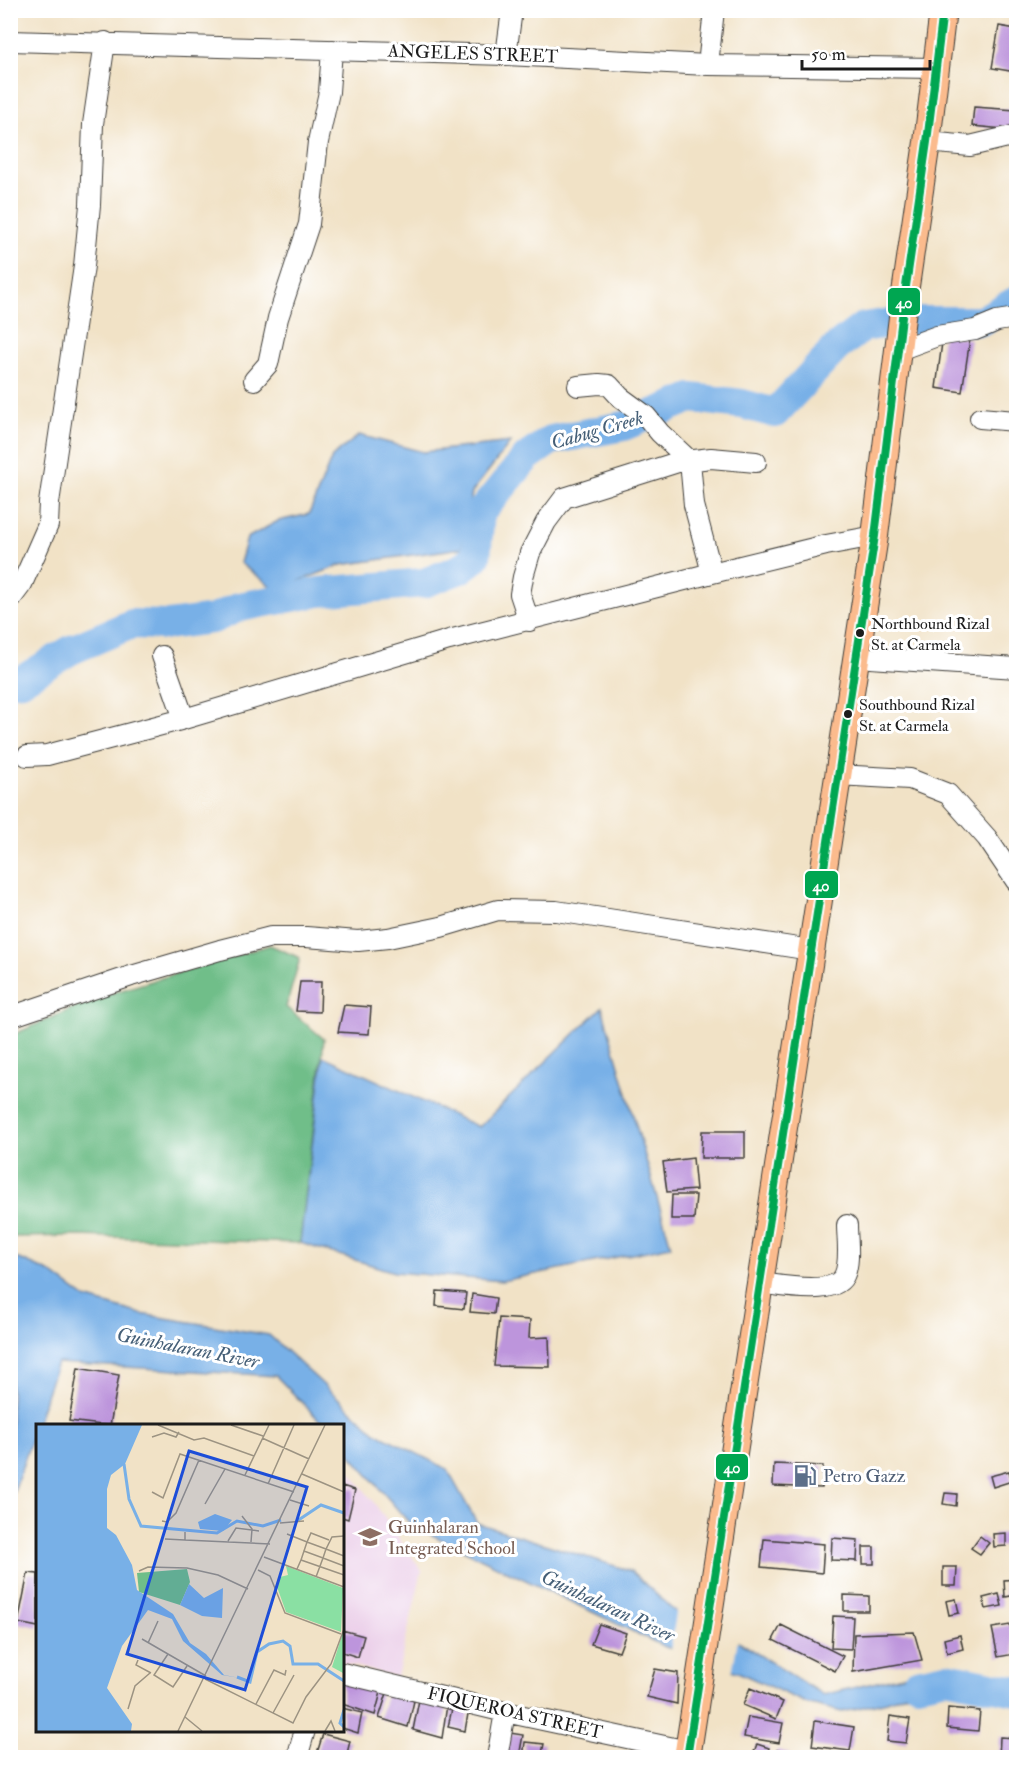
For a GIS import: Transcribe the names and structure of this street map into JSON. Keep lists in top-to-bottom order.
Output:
{
  "streets": {
    "street": ["ANGELES STREET", "FIQUEROA STREET"]
  },
  "water": ["Cabug Creek", "Guinhalaran River"],
  "places": {
    "other": ["Northbound Rizal St. at Carmela", "Southbound Rizal St. at Carmela"],
    "fuel station": ["Petro Gazz"],
    "school or university": ["Guinhalaran Integrated School"]
  },
  "lines": ["transit line 40"],
  "scale_bar": "50 m"
}
